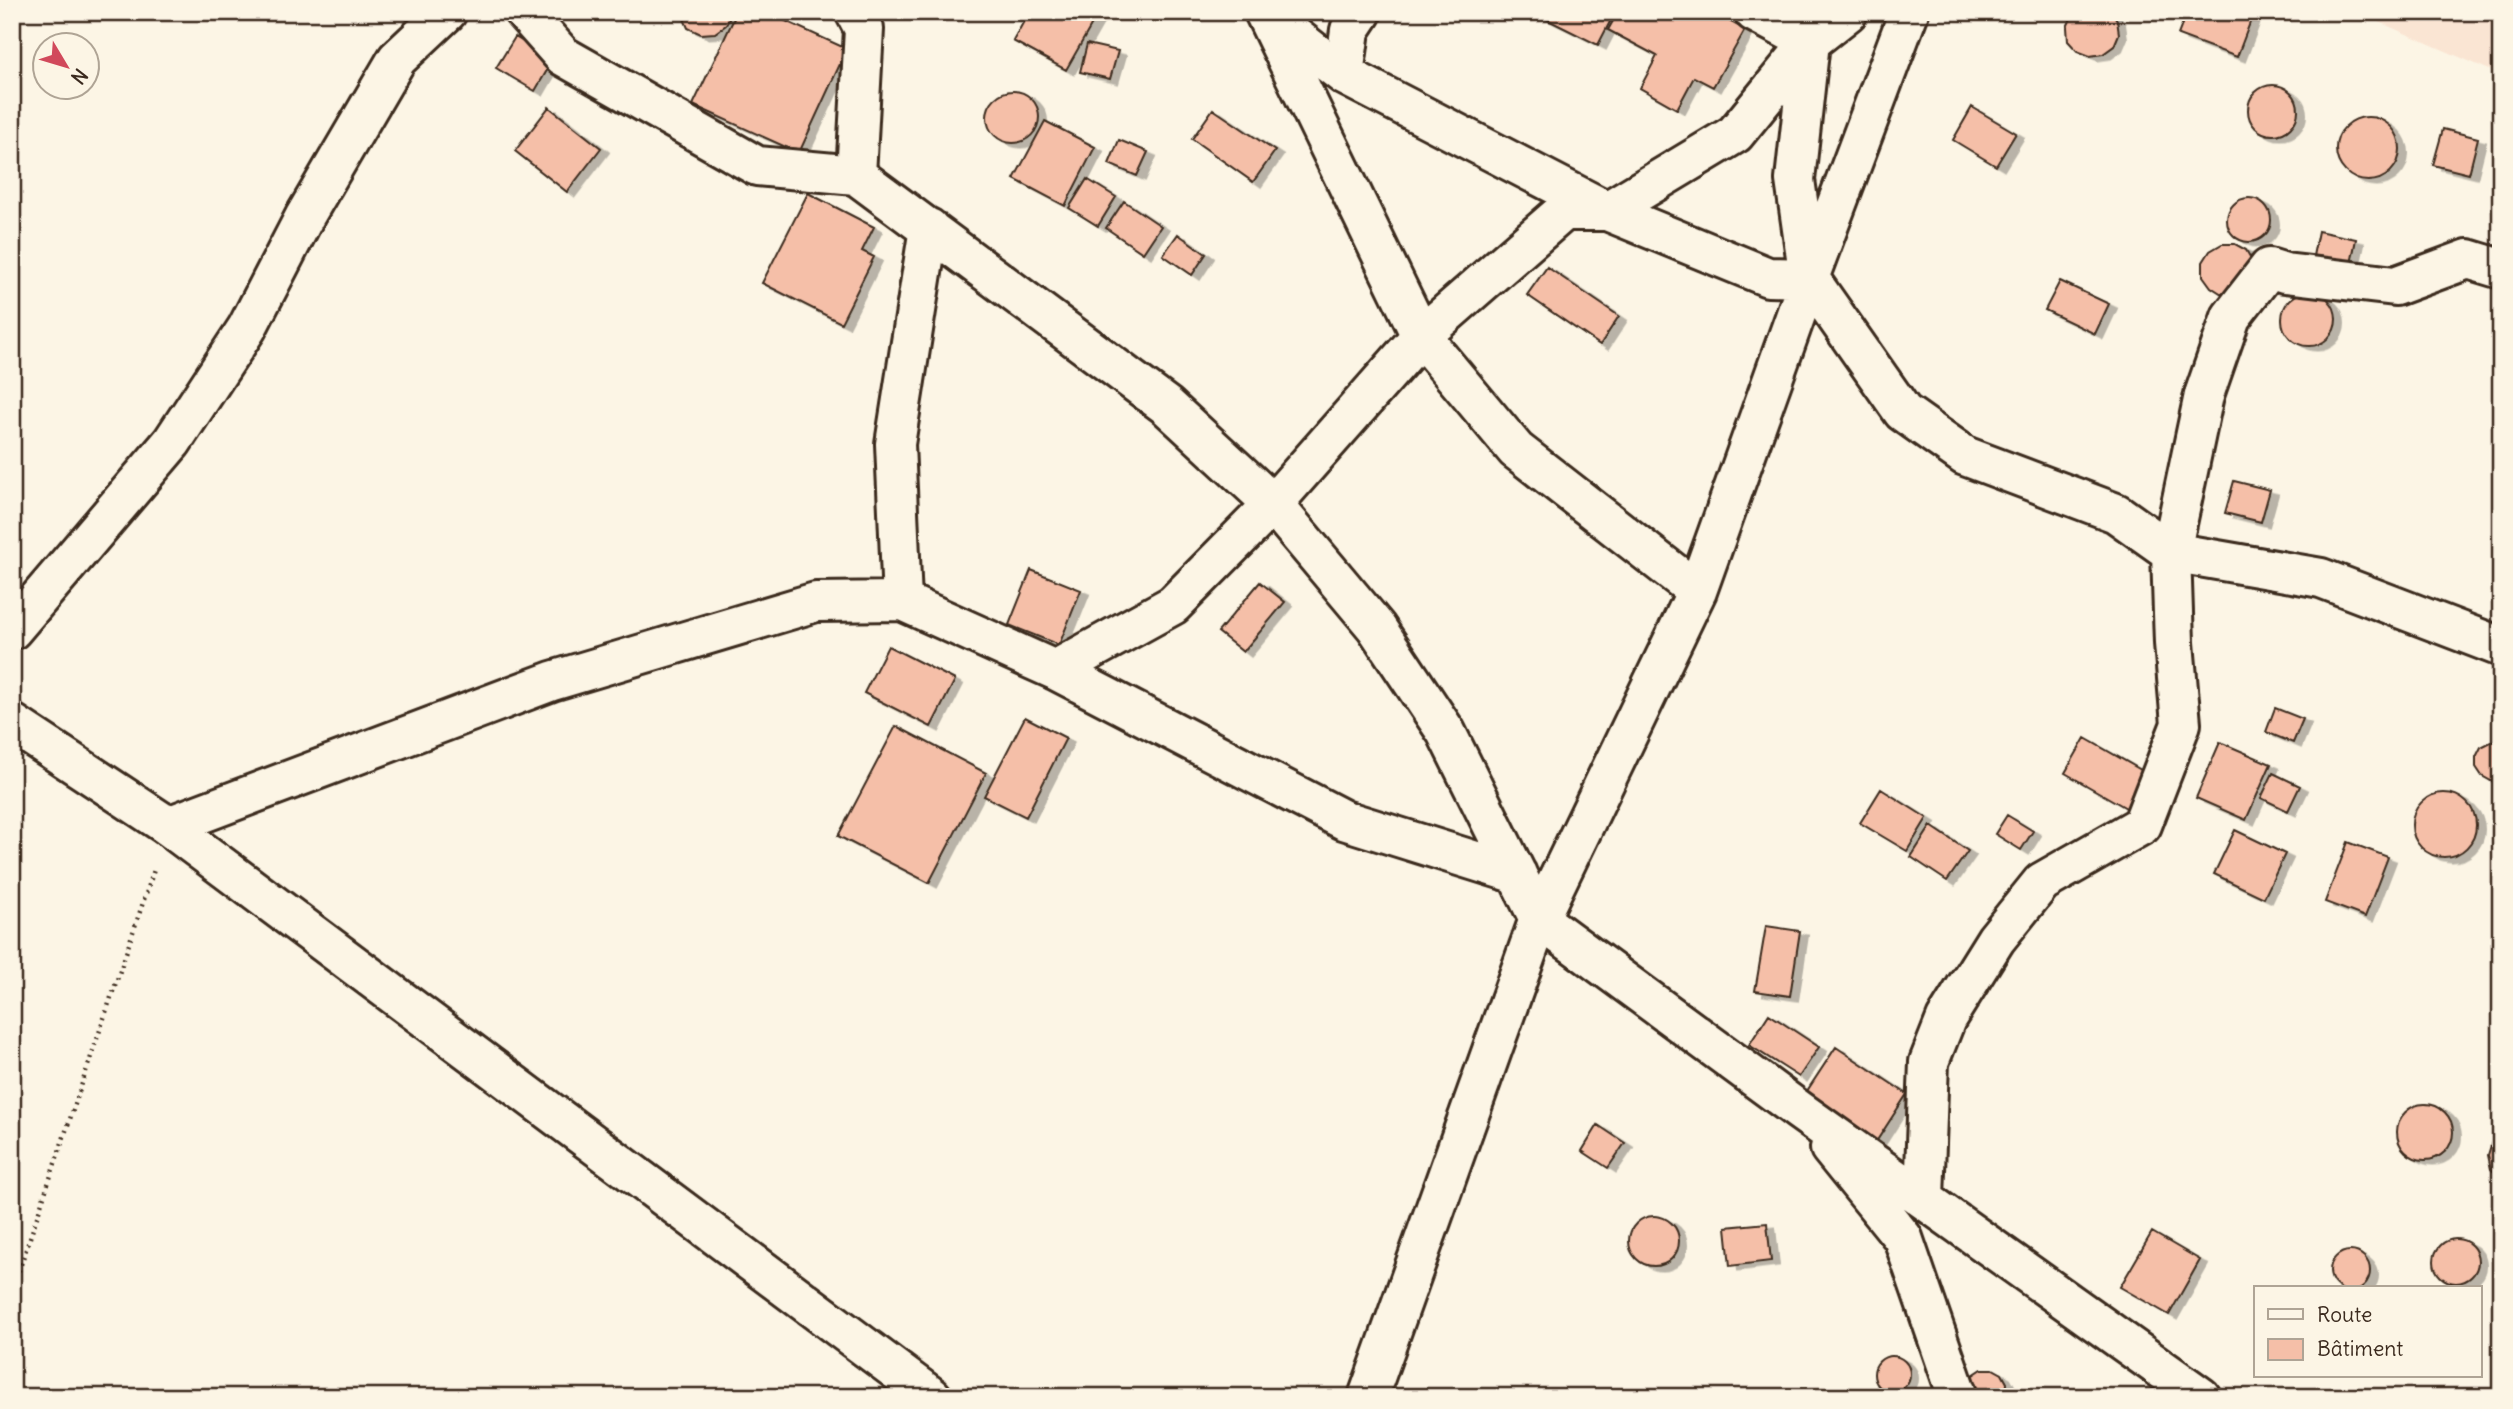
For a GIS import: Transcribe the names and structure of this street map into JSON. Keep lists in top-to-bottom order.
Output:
{
  "legend": ["Route", "Bâtiment"],
  "north": "bottom right"
}
